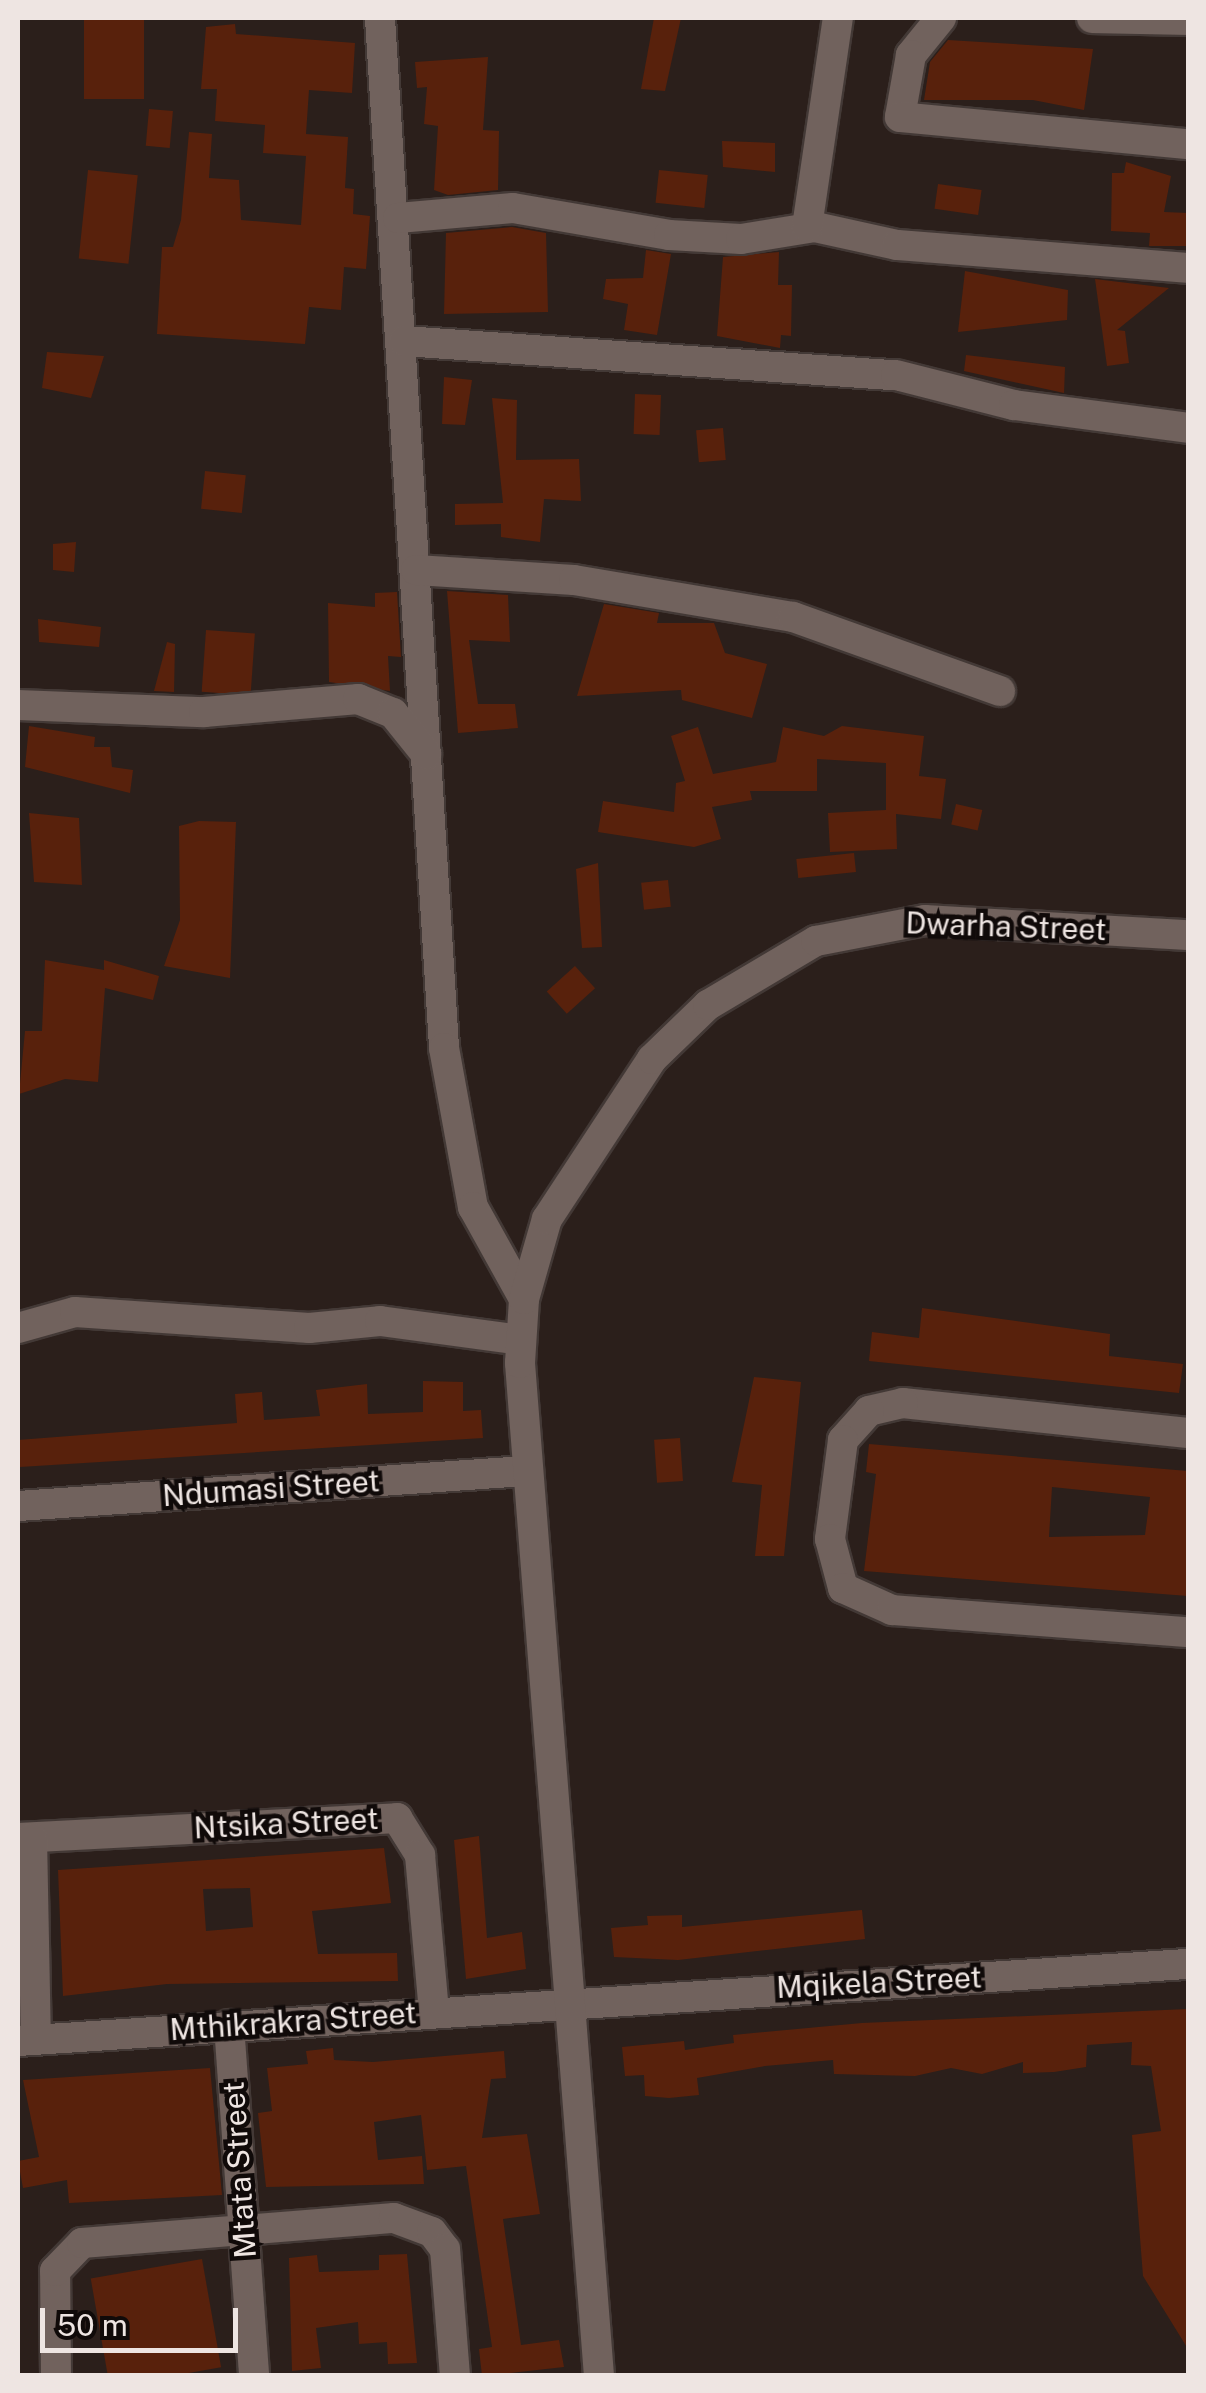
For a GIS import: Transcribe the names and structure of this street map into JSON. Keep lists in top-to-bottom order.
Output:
{
  "streets": {
    "street": [
      "Dwarha Street",
      "Ndumasi Street",
      "Ntsika Street",
      "Mqikela Street",
      "Mthikrakra Street",
      "Mtata Street"
    ]
  },
  "crossings": [
    ["Dwarha Street", "Ndumasi Street"],
    ["Dwarha Street", "Mqikela Street"],
    ["Dwarha Street", "Mthikrakra Street"],
    ["Ntsika Street", "Mthikrakra Street"],
    ["Mqikela Street", "Mthikrakra Street"],
    ["Mthikrakra Street", "Mtata Street"]
  ],
  "scale_bar": "50 m"
}
